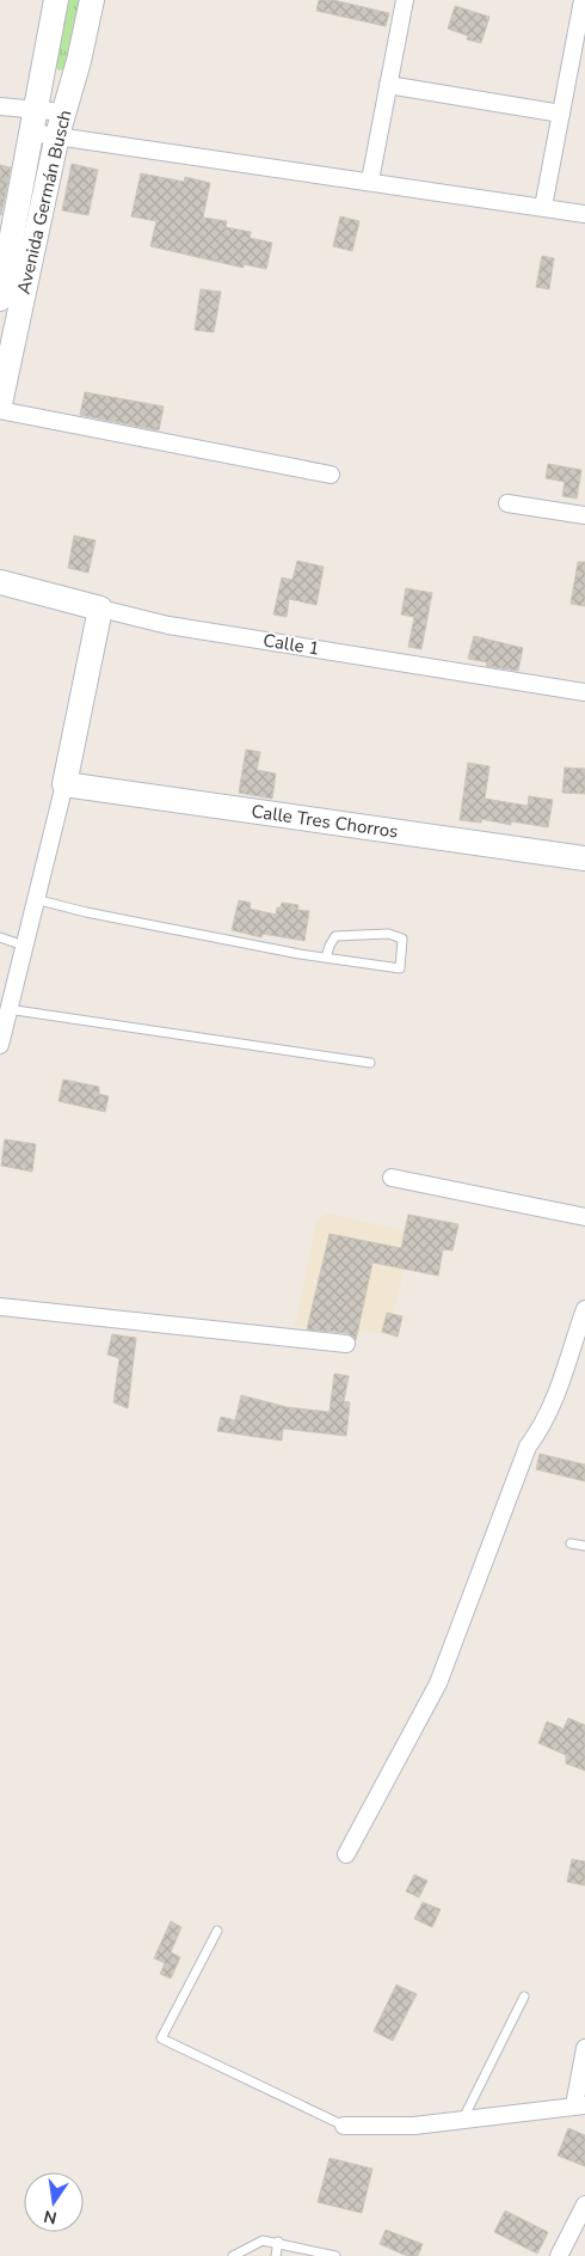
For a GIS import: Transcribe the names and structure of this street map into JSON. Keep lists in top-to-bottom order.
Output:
{
  "streets": {
    "main road": ["Avenida Germán Busch", "Calle 1", "Calle Tres Chorros"]
  },
  "north": "bottom"
}
